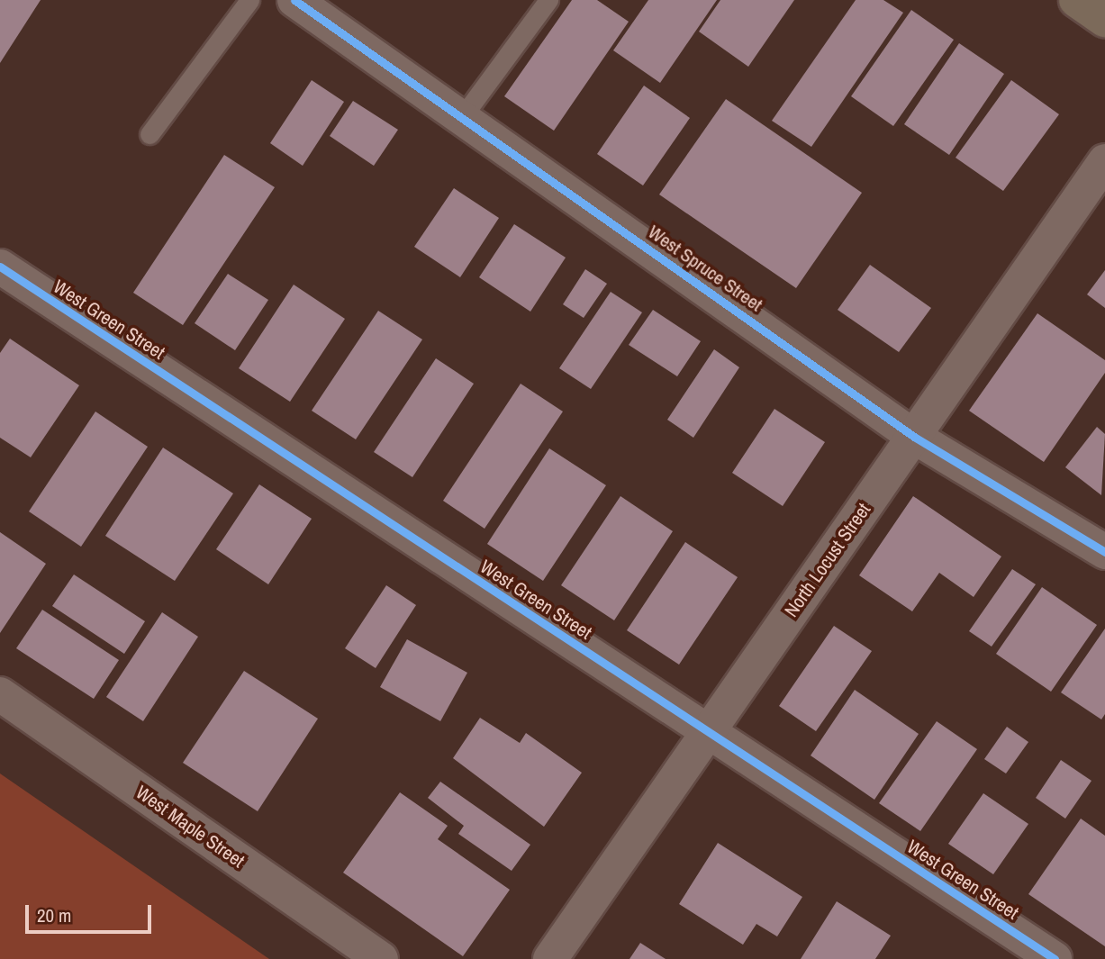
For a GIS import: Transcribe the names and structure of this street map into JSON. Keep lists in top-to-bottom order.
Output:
{
  "streets": {
    "street": [
      "West Spruce Street",
      "West Green Street",
      "North Locust Street",
      "West Maple Street"
    ]
  },
  "crossings": [
    ["West Spruce Street", "North Locust Street"],
    ["West Green Street", "North Locust Street"]
  ],
  "scale_bar": "20 m"
}
